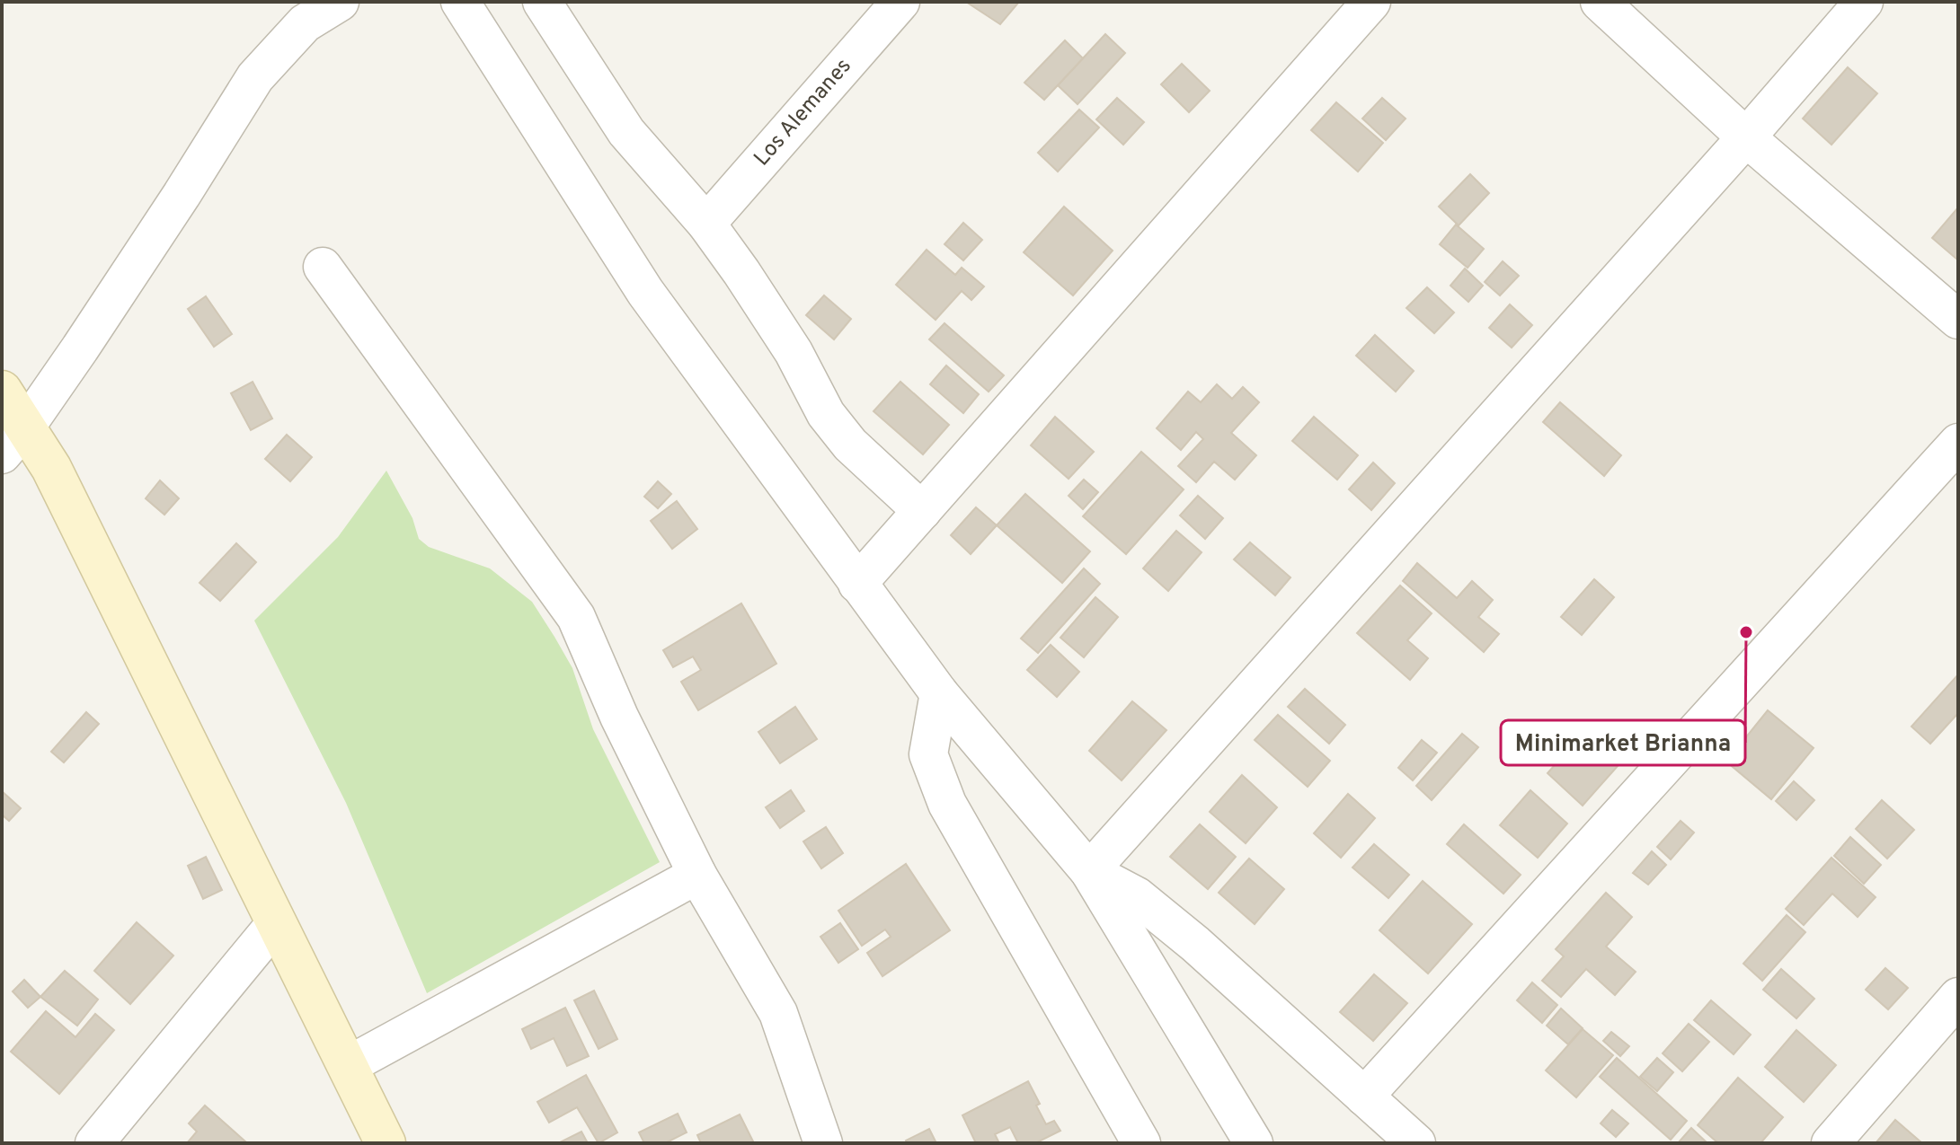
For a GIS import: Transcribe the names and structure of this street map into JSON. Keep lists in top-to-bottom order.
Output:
{
  "streets": {
    "street": ["Los Alemanes"]
  },
  "places": ["Minimarket Brianna"]
}
